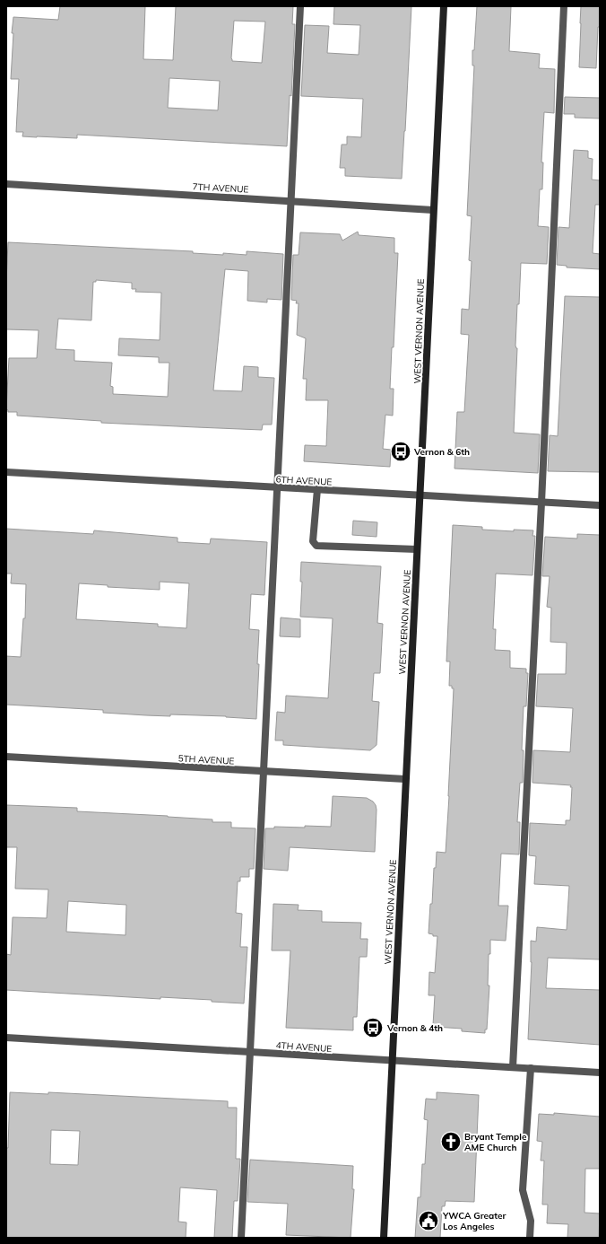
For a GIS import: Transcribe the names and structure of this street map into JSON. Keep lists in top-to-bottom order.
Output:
{
  "streets": {
    "main road": ["WEST VERNON AVENUE"],
    "street": [
      "7TH AVENUE",
      "6TH AVENUE",
      "5TH AVENUE",
      "4TH AVENUE"
    ]
  },
  "crossings": [
    ["7TH AVENUE", "WEST VERNON AVENUE"],
    ["WEST VERNON AVENUE", "6TH AVENUE"],
    ["WEST VERNON AVENUE", "5TH AVENUE"],
    ["WEST VERNON AVENUE", "4TH AVENUE"]
  ],
  "places": {
    "bus stop": ["Vernon & 6th", "Vernon & 4th"],
    "church": ["Bryant Temple AME Church"],
    "public building": ["YWCA Greater Los Angeles"]
  }
}
